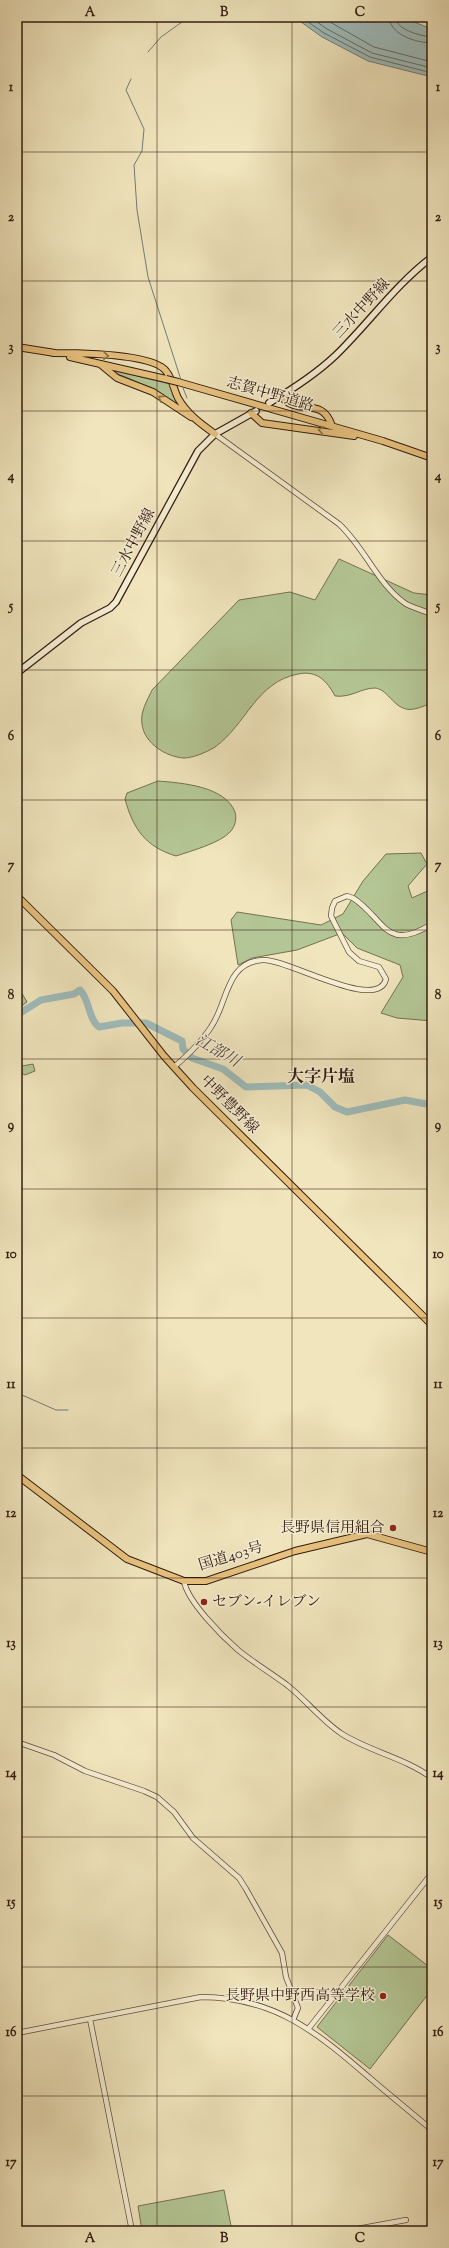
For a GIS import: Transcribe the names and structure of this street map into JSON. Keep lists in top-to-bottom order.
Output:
{
  "streets": {
    "main road": [
      "三水中野線",
      "志賀中野道路",
      "中野豊野線",
      "国道403号"
    ]
  },
  "districts": ["大字片塩"],
  "water": ["江部川"],
  "places": ["長野県信用組合", "セブン-イレブン", "長野県中野西高等学校"],
  "grid": {
    "columns": ["A", "B", "C"],
    "rows": [
      "1",
      "2",
      "3",
      "4",
      "5",
      "6",
      "7",
      "8",
      "9",
      "10",
      "11",
      "12",
      "13",
      "14",
      "15",
      "16",
      "17"
    ]
  }
}
